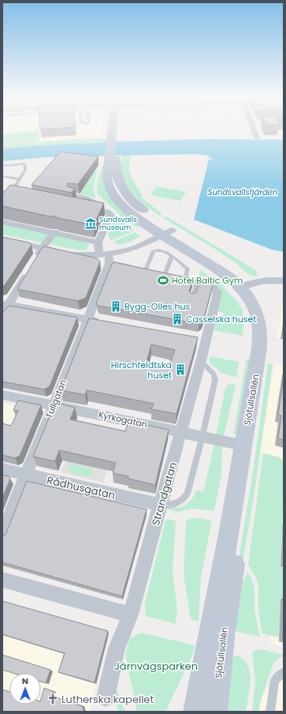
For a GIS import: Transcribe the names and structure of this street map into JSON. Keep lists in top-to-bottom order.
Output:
{
  "streets": {
    "main road": ["Sjötullsallén"],
    "street": [
      "Tullgatan",
      "Kyrkogatan",
      "Rådhusgatan",
      "Strandgatan"
    ]
  },
  "crossings": [
    ["Tullgatan", "Kyrkogatan"],
    ["Tullgatan", "Rådhusgatan"],
    ["Sjötullsallén", "Kyrkogatan"],
    ["Kyrkogatan", "Strandgatan"],
    ["Rådhusgatan", "Strandgatan"]
  ],
  "water": ["Sundsvallsfjärden"],
  "parks": ["Järnvägsparken"],
  "places": {
    "museum": ["Sundsvalls museum"],
    "sports": ["Hotel Baltic Gym"],
    "building": ["Bygg-Olles hus", "Casselska huset", "Hirschfeldtska huset"],
    "church": ["Lutherska kapellet"]
  },
  "north": "top"
}
